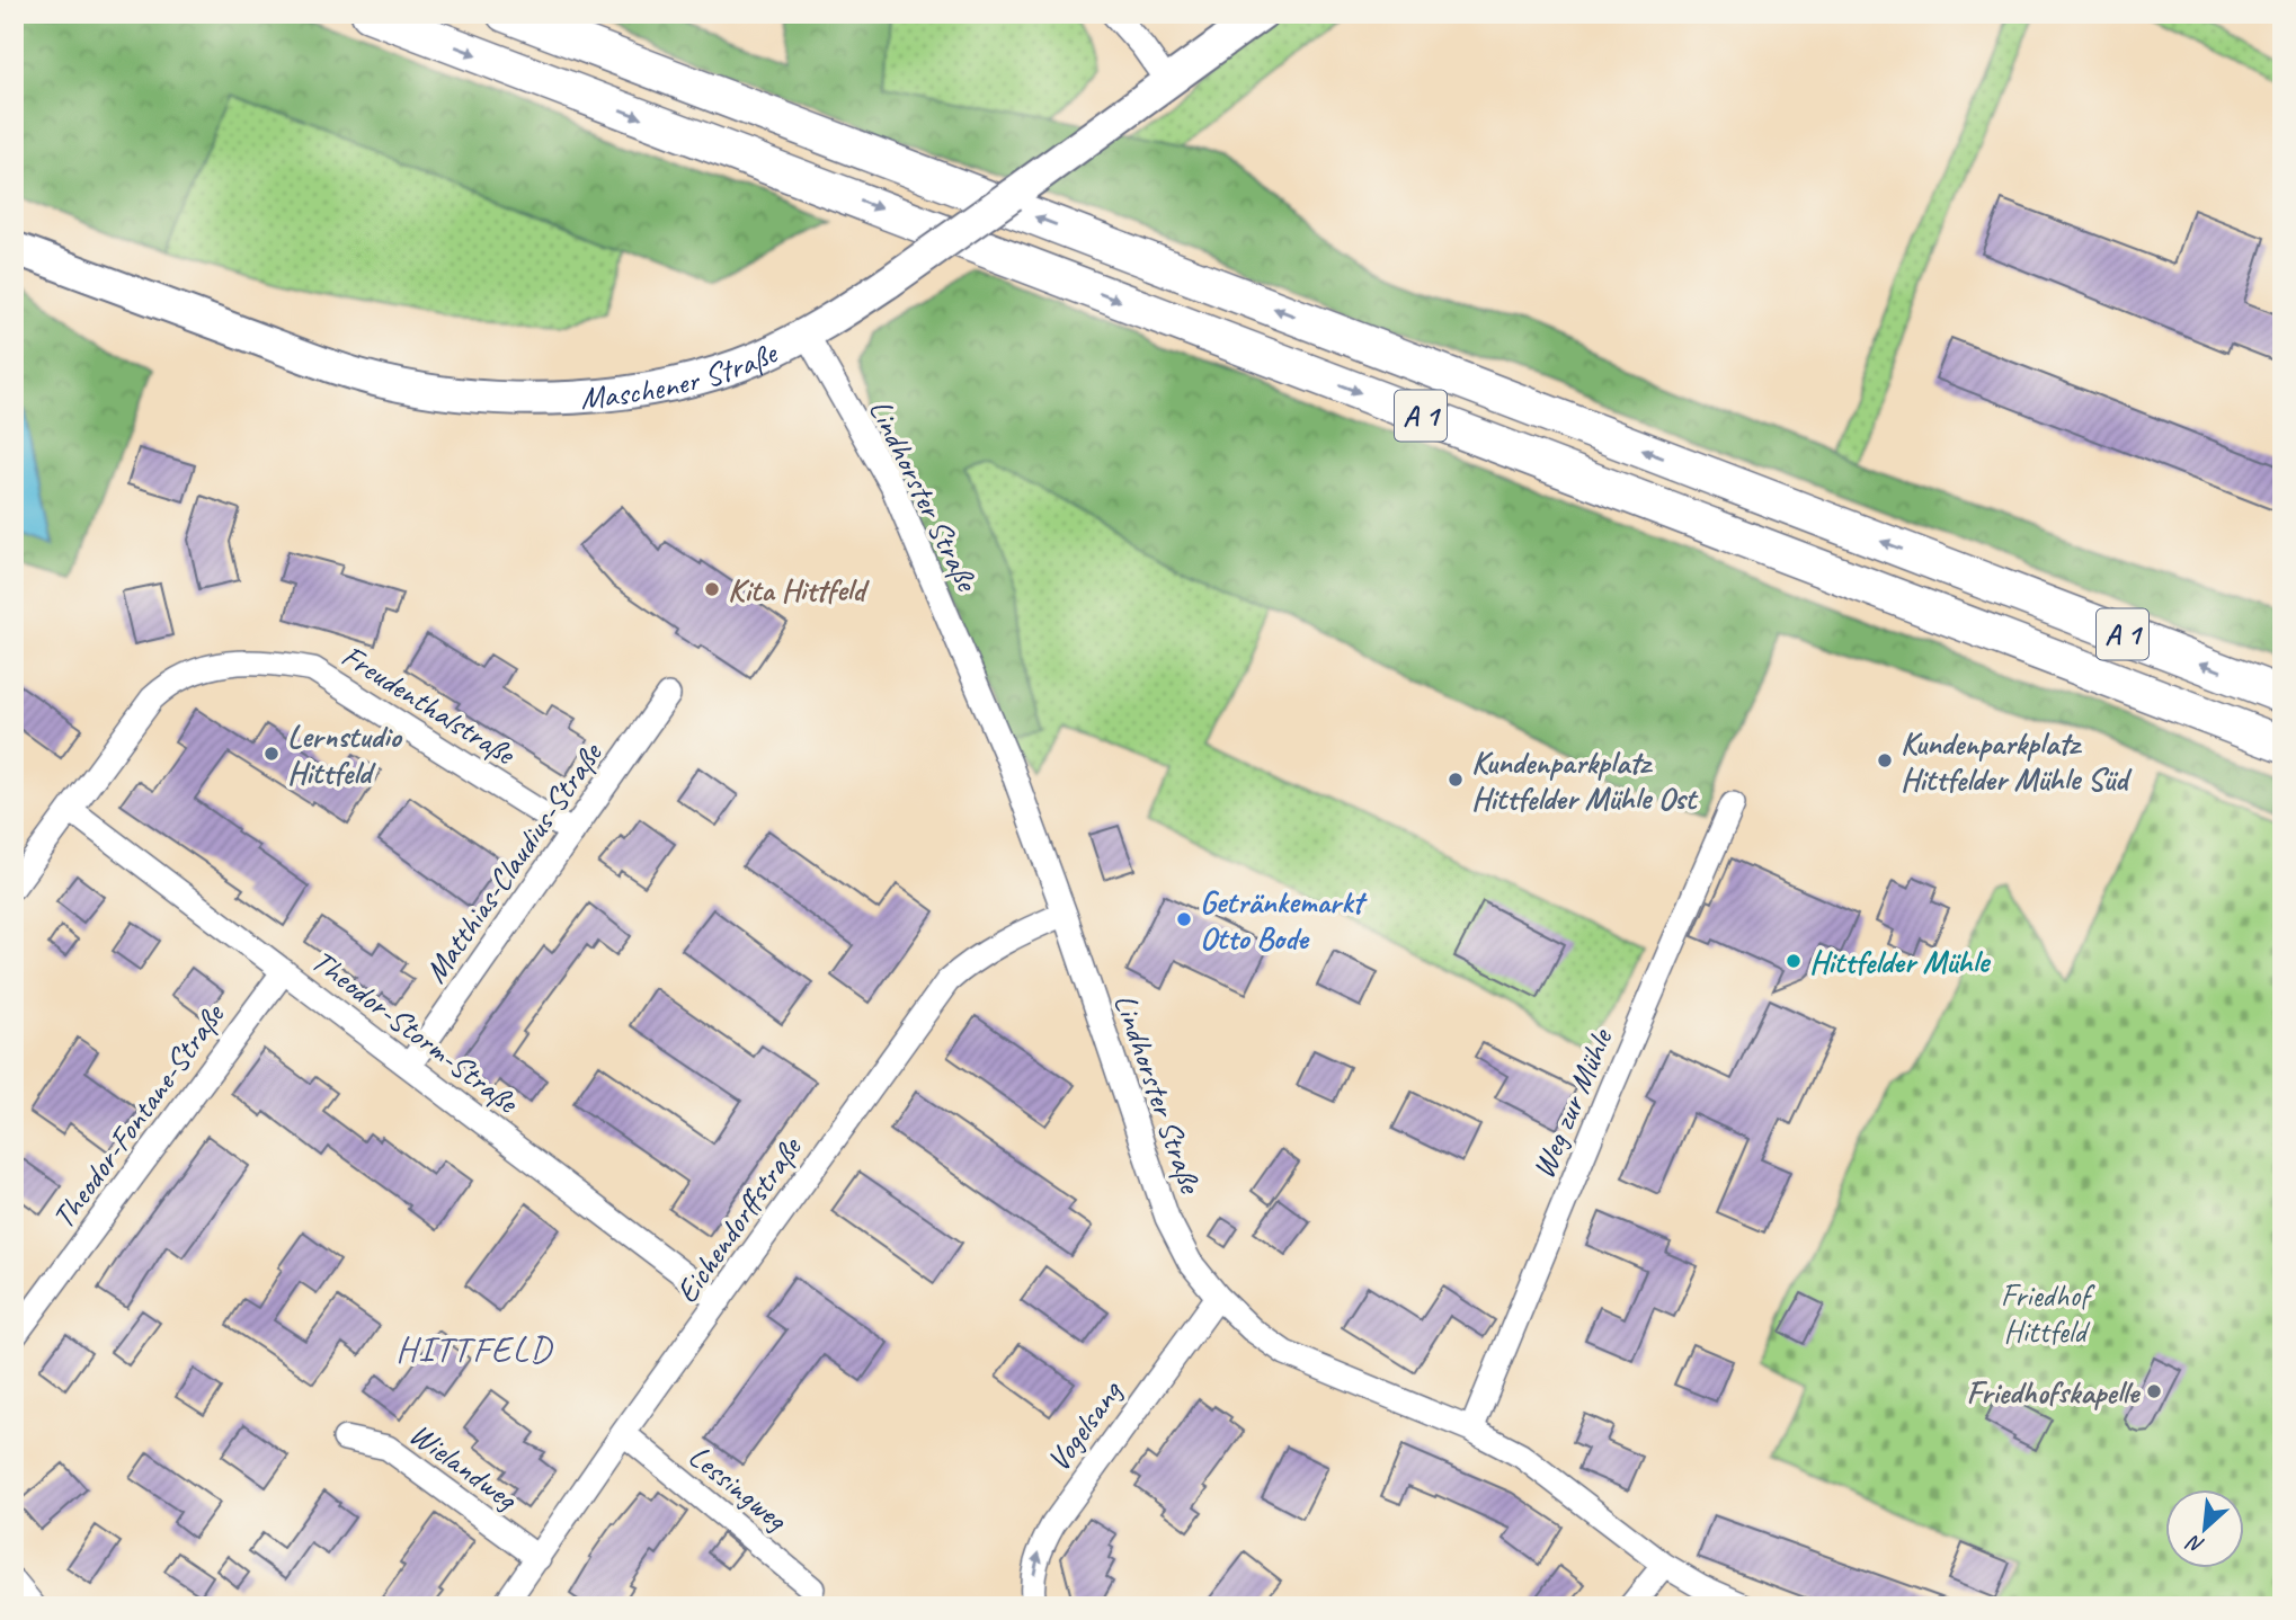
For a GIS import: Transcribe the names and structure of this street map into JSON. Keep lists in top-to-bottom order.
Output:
{
  "streets": {
    "highway": ["A 1"],
    "main road": ["Maschener Straße"],
    "street": [
      "Lindhorster Straße",
      "Freudenthalstraße",
      "Matthias-Claudius-Straße",
      "Theodor-Storm-Straße",
      "Weg zur Mühle",
      "Theodor-Fontane-Straße",
      "Eichendorffstraße",
      "Vogelsang",
      "Wielandweg",
      "Lessingweg"
    ]
  },
  "crossings": [
    ["Maschener Straße", "Lindhorster Straße"],
    ["Lindhorster Straße", "Weg zur Mühle"],
    ["Lindhorster Straße", "Eichendorffstraße"],
    ["Lindhorster Straße", "Vogelsang"],
    ["Freudenthalstraße", "Matthias-Claudius-Straße"],
    ["Freudenthalstraße", "Theodor-Storm-Straße"],
    ["Matthias-Claudius-Straße", "Theodor-Storm-Straße"],
    ["Theodor-Storm-Straße", "Theodor-Fontane-Straße"],
    ["Theodor-Storm-Straße", "Eichendorffstraße"],
    ["Eichendorffstraße", "Wielandweg"],
    ["Eichendorffstraße", "Lessingweg"]
  ],
  "one_way": ["Vogelsang"],
  "districts": ["HITTFELD"],
  "parks": ["Friedhof Hittfeld"],
  "places": [
    "Kita Hittfeld",
    "Lernstudio Hittfeld",
    "Kundenparkplatz Hittfelder Mühle Süd",
    "Kundenparkplatz Hittfelder Mühle Ost",
    "Getränkemarkt Otto Bode",
    "Hittfelder Mühle",
    "Friedhofskapelle"
  ],
  "north": "bottom left"
}
